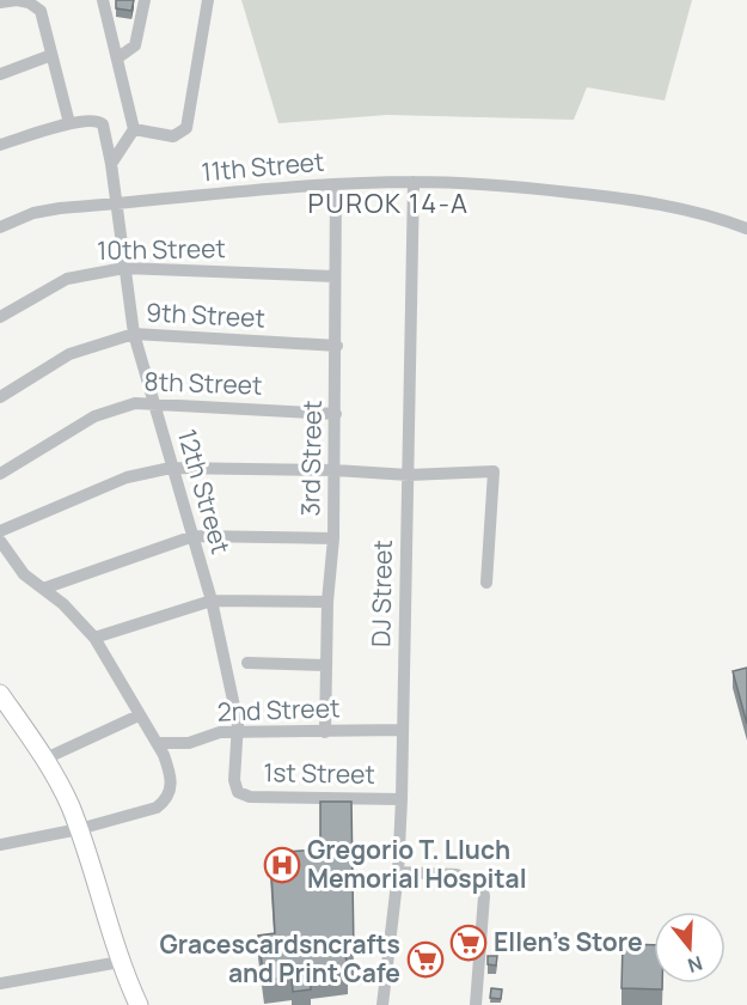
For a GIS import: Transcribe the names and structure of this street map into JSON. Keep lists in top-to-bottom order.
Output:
{
  "streets": {
    "street": [
      "11th Street",
      "10th Street",
      "9th Street",
      "8th Street",
      "3rd Street",
      "12th Street",
      "DJ Street",
      "2nd Street",
      "1st Street"
    ]
  },
  "crossings": [
    ["11th Street", "3rd Street"],
    ["11th Street", "12th Street"],
    ["11th Street", "DJ Street"],
    ["10th Street", "3rd Street"],
    ["10th Street", "12th Street"],
    ["9th Street", "3rd Street"],
    ["9th Street", "12th Street"],
    ["8th Street", "3rd Street"],
    ["8th Street", "12th Street"],
    ["3rd Street", "2nd Street"],
    ["12th Street", "2nd Street"],
    ["12th Street", "1st Street"],
    ["DJ Street", "2nd Street"],
    ["DJ Street", "1st Street"]
  ],
  "districts": ["PUROK 14-A"],
  "places": {
    "hospital": ["Gregorio T. Lluch Memorial Hospital"],
    "supermarket": ["Ellen's Store", "Gracescardsncrafts and Print Cafe"]
  },
  "north": "bottom"
}
